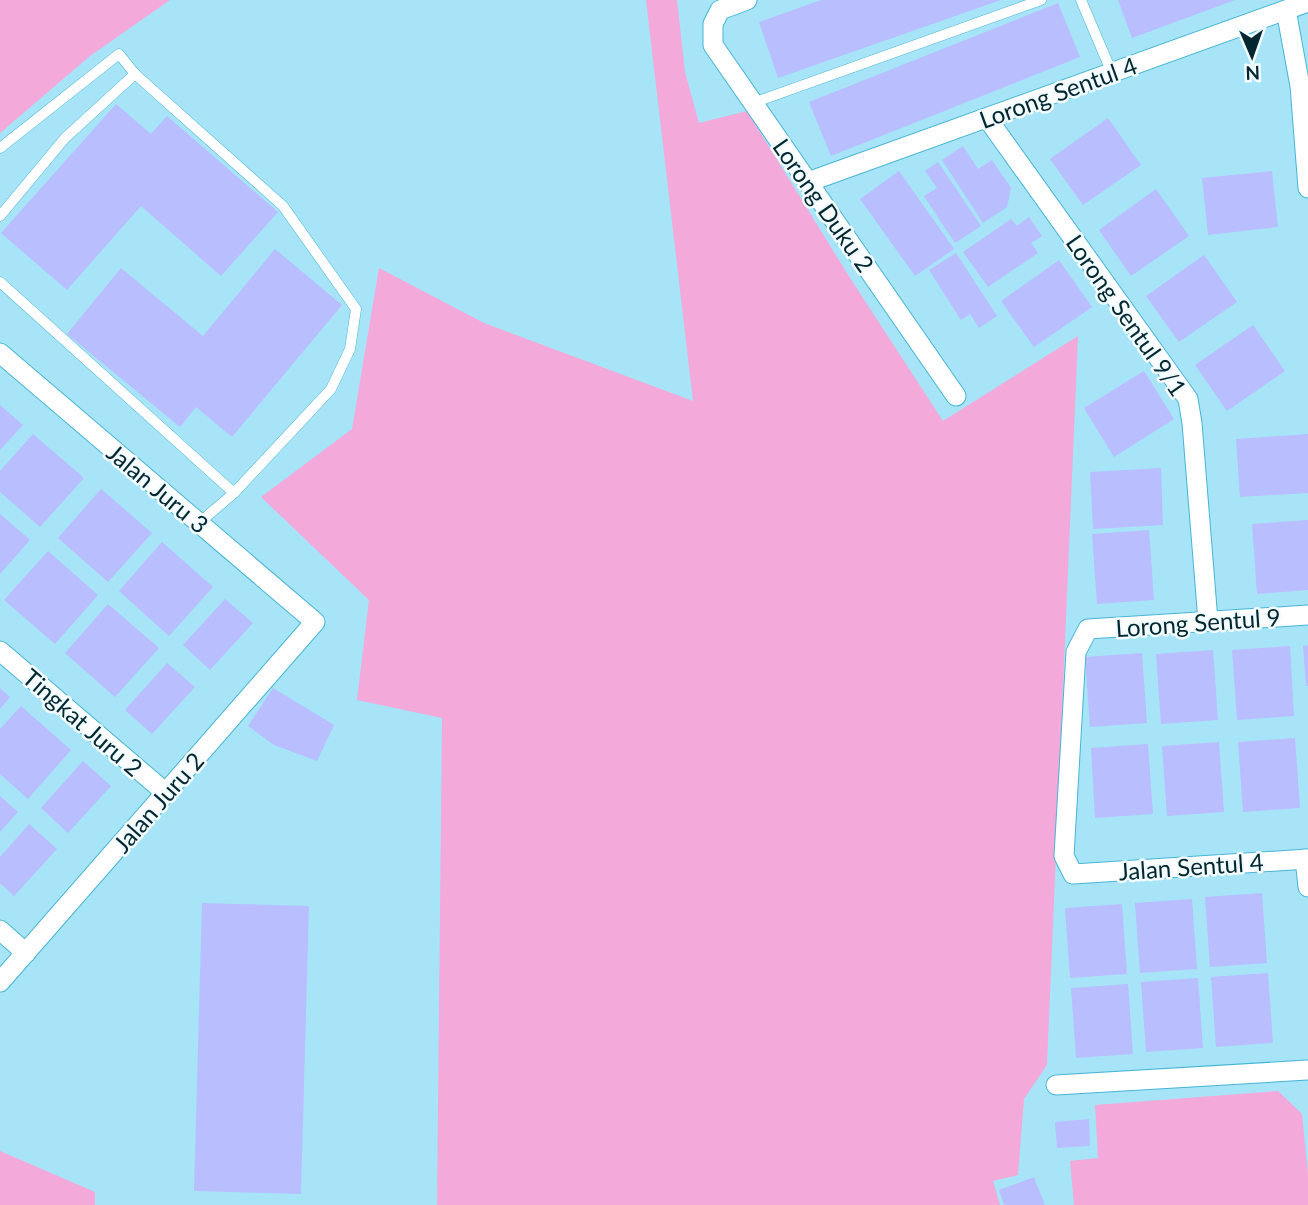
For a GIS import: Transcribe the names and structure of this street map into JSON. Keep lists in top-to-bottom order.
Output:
{
  "streets": {
    "street": [
      "Lorong Sentul 4",
      "Lorong Duku 2",
      "Lorong Sentul 9/1",
      "Jalan Juru 3",
      "Lorong Sentul 9",
      "Tingkat Juru 2",
      "Jalan Juru 2",
      "Jalan Sentul 4"
    ]
  },
  "crossings": [
    ["Lorong Sentul 4", "Lorong Duku 2"],
    ["Lorong Sentul 4", "Lorong Sentul 9/1"],
    ["Lorong Sentul 9/1", "Lorong Sentul 9"],
    ["Jalan Juru 3", "Jalan Juru 2"],
    ["Lorong Sentul 9", "Jalan Sentul 4"],
    ["Tingkat Juru 2", "Jalan Juru 2"]
  ],
  "north": "bottom"
}
